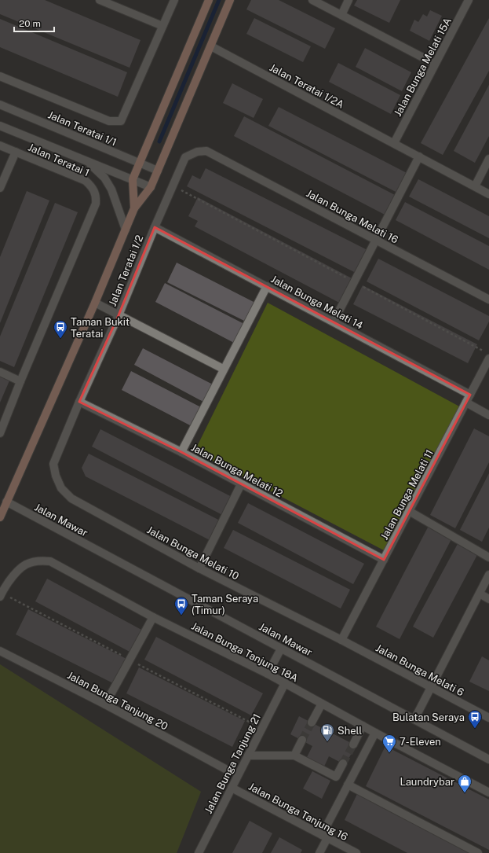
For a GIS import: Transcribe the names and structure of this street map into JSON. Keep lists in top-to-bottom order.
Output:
{
  "streets": {
    "main road": ["Jalan Teratai 1/2"],
    "street": [
      "Jalan Bunga Melati 15A",
      "Jalan Teratai 1/2A",
      "Jalan Teratai 1/1",
      "Jalan Teratai 1",
      "Jalan Bunga Melati 16",
      "Jalan Bunga Melati 14",
      "Jalan Bunga Melati 12",
      "Jalan Bunga Melati 11",
      "Jalan Mawar",
      "Jalan Bunga Melati 10",
      "Jalan Bunga Tanjung 18A",
      "Jalan Bunga Melati 6",
      "Jalan Bunga Tanjung 20",
      "Jalan Bunga Tanjung 21",
      "Jalan Bunga Tanjung 16"
    ]
  },
  "crossings": [
    ["Jalan Bunga Melati 15A", "Jalan Teratai 1/2A"],
    ["Jalan Teratai 1/2A", "Jalan Teratai 1/2"],
    ["Jalan Teratai 1/1", "Jalan Teratai 1/2"],
    ["Jalan Bunga Melati 16", "Jalan Teratai 1/2"],
    ["Jalan Teratai 1/2", "Jalan Bunga Melati 14"],
    ["Jalan Teratai 1/2", "Jalan Bunga Melati 12"],
    ["Jalan Teratai 1/2", "Jalan Mawar"],
    ["Jalan Teratai 1/2", "Jalan Bunga Melati 10"],
    ["Jalan Bunga Melati 14", "Jalan Bunga Melati 11"],
    ["Jalan Bunga Melati 12", "Jalan Bunga Melati 11"],
    ["Jalan Bunga Melati 11", "Jalan Bunga Melati 10"],
    ["Jalan Bunga Melati 11", "Jalan Bunga Melati 6"],
    ["Jalan Bunga Melati 10", "Jalan Bunga Melati 6"],
    ["Jalan Bunga Tanjung 18A", "Jalan Bunga Tanjung 21"],
    ["Jalan Bunga Tanjung 21", "Jalan Bunga Tanjung 16"]
  ],
  "places": {
    "bus stop": ["Taman Bukit Teratai", "Taman Seraya (Timur)", "Bulatan Seraya"],
    "fuel station": ["Shell"],
    "supermarket": ["7-Eleven"],
    "shop": ["Laundrybar"]
  },
  "scale_bar": "20 m"
}
